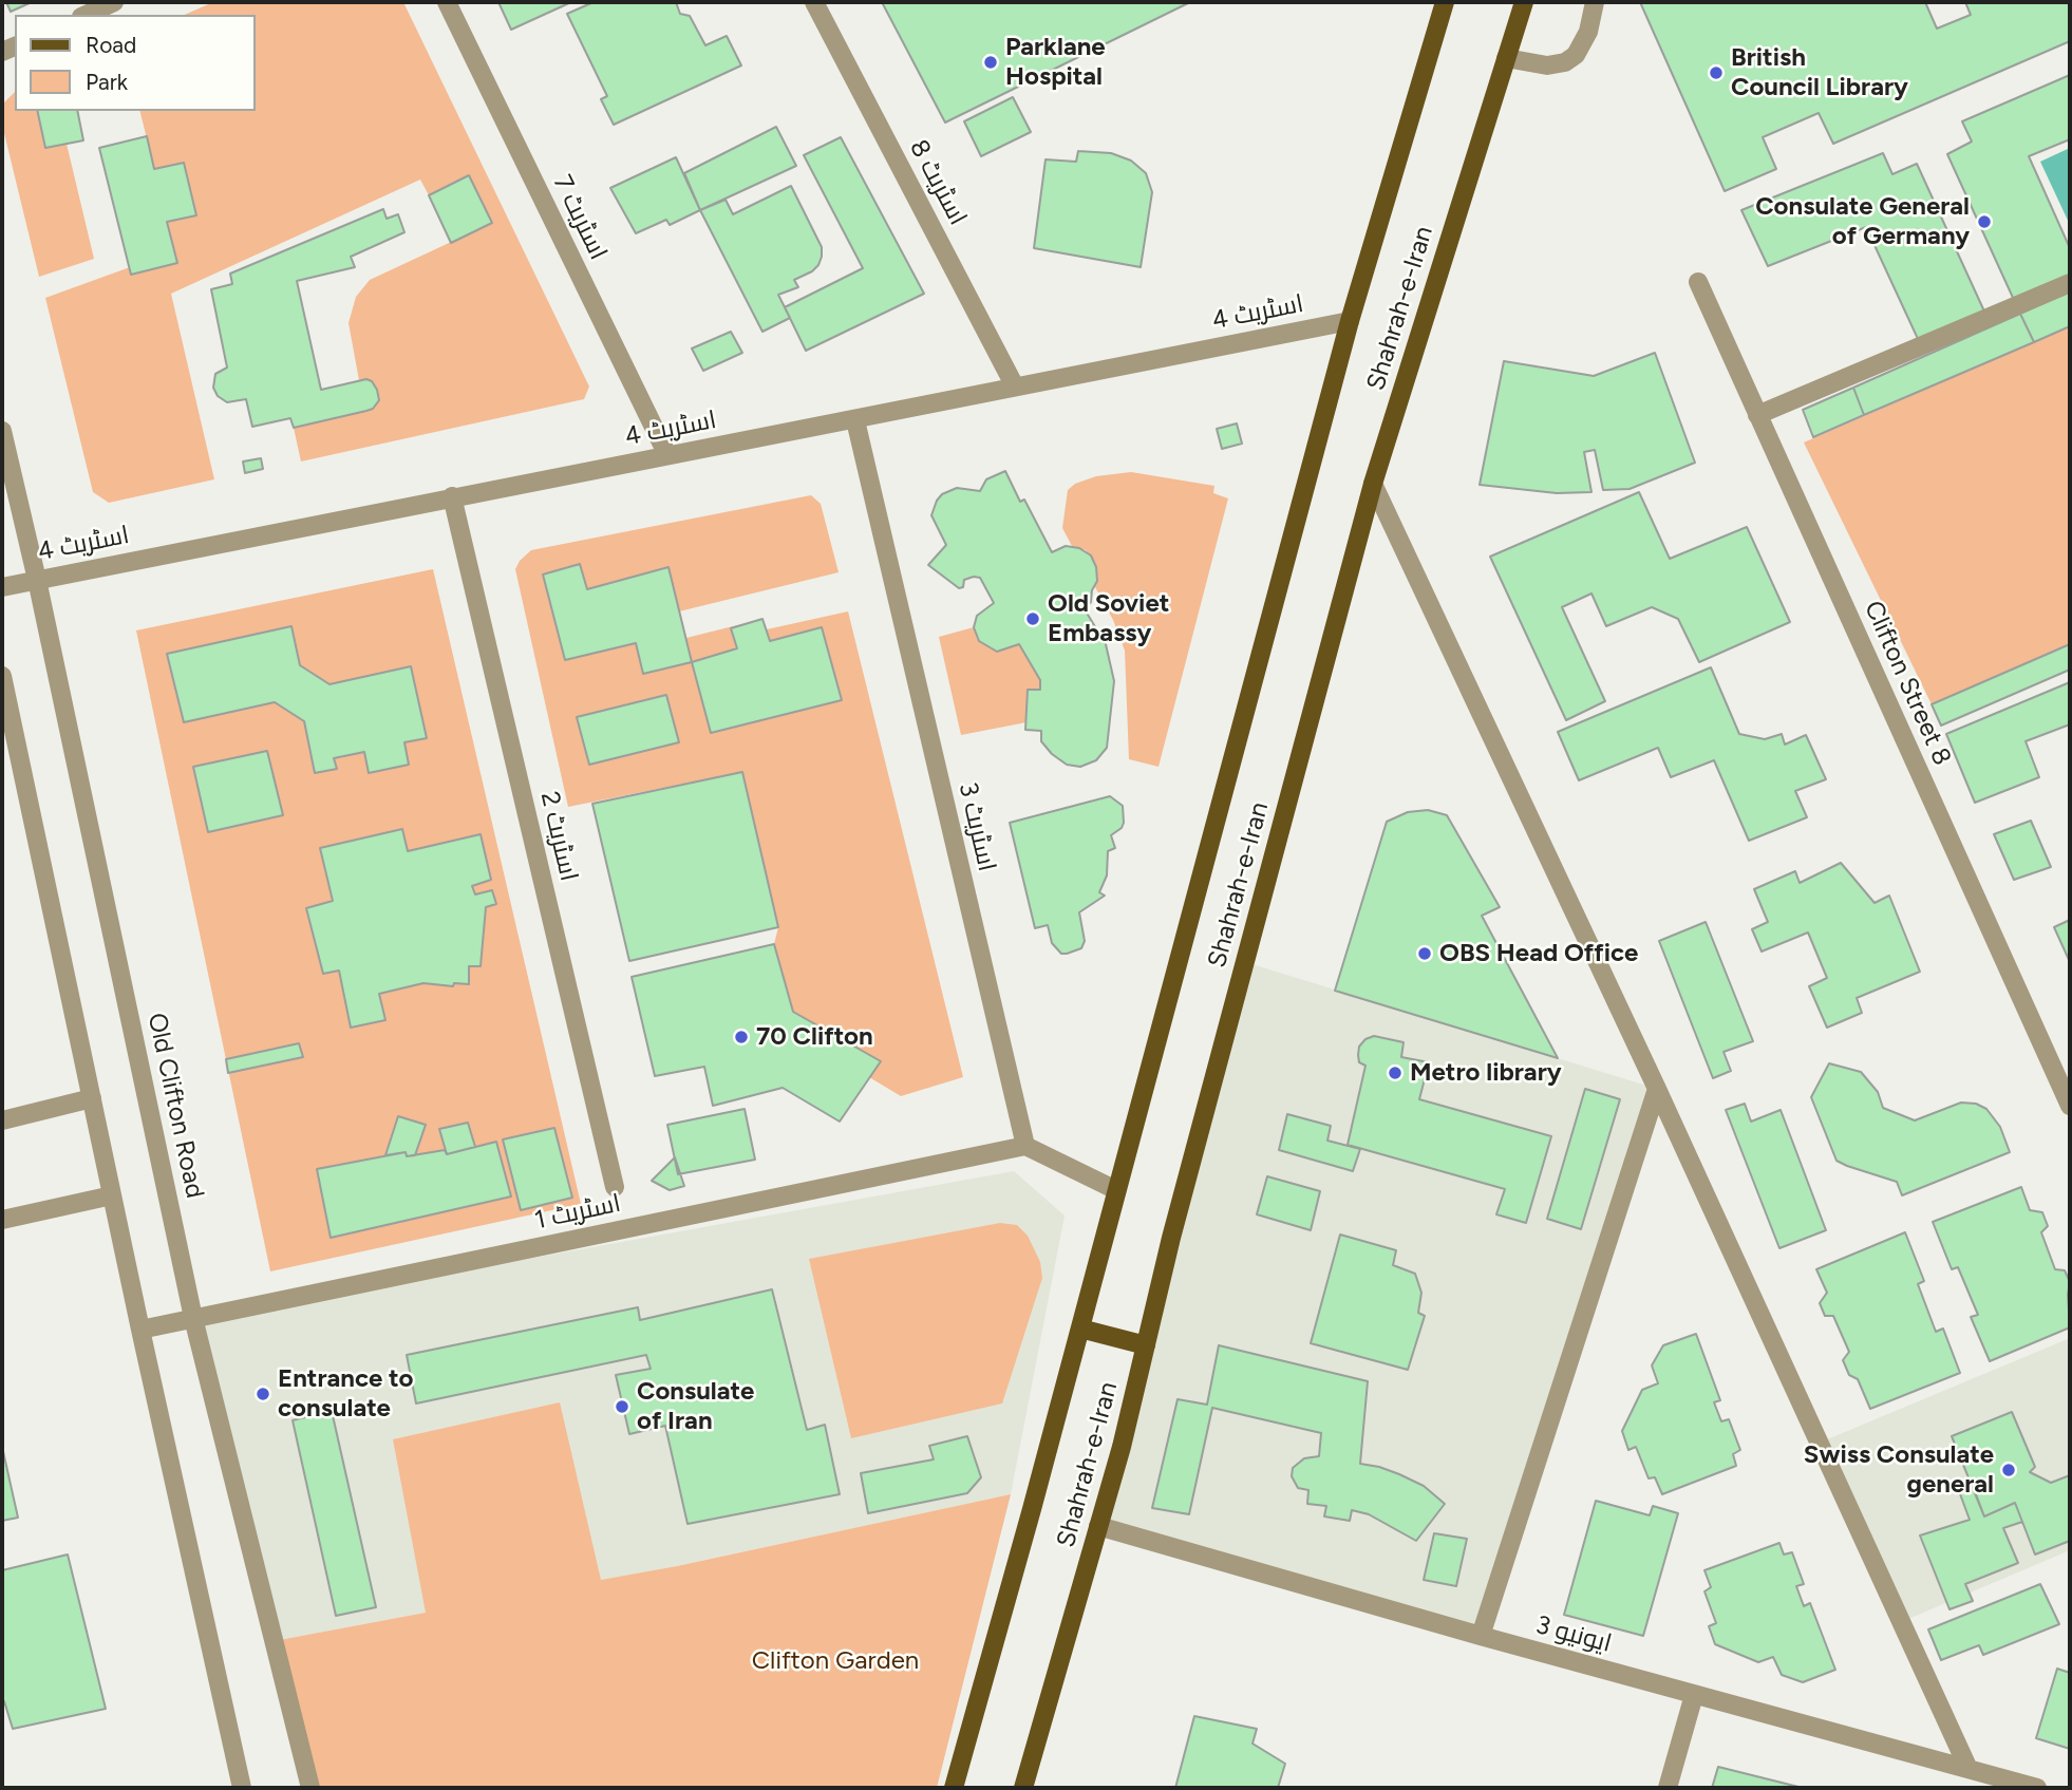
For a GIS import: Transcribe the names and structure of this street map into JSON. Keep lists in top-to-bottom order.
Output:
{
  "streets": {
    "main road": ["Shahrah-e-Iran"],
    "street": [
      "اسٹریٹ 8",
      "اسٹریٹ 7",
      "اسٹریٹ 4",
      "Clifton Street 8",
      "اسٹریٹ 3",
      "اسٹریٹ 2",
      "Old Clifton Road",
      "اسٹریٹ 1",
      "ایونیو 3"
    ]
  },
  "crossings": [
    ["اسٹریٹ 8", "اسٹریٹ 4"],
    ["اسٹریٹ 7", "اسٹریٹ 4"],
    ["Shahrah-e-Iran", "اسٹریٹ 4"],
    ["Shahrah-e-Iran", "ایونیو 3"],
    ["اسٹریٹ 4", "اسٹریٹ 3"],
    ["اسٹریٹ 4", "اسٹریٹ 2"],
    ["اسٹریٹ 4", "Old Clifton Road"],
    ["اسٹریٹ 3", "اسٹریٹ 1"],
    ["Old Clifton Road", "اسٹریٹ 1"]
  ],
  "parks": ["Clifton Garden"],
  "places": [
    "Parklane Hospital",
    "British Council Library",
    "Consulate General of Germany",
    "Old Soviet Embassy",
    "OBS Head Office",
    "70 Clifton",
    "Metro library",
    "Entrance to consulate",
    "Consulate of Iran",
    "Swiss Consulate general"
  ],
  "legend": ["Road", "Park"]
}
